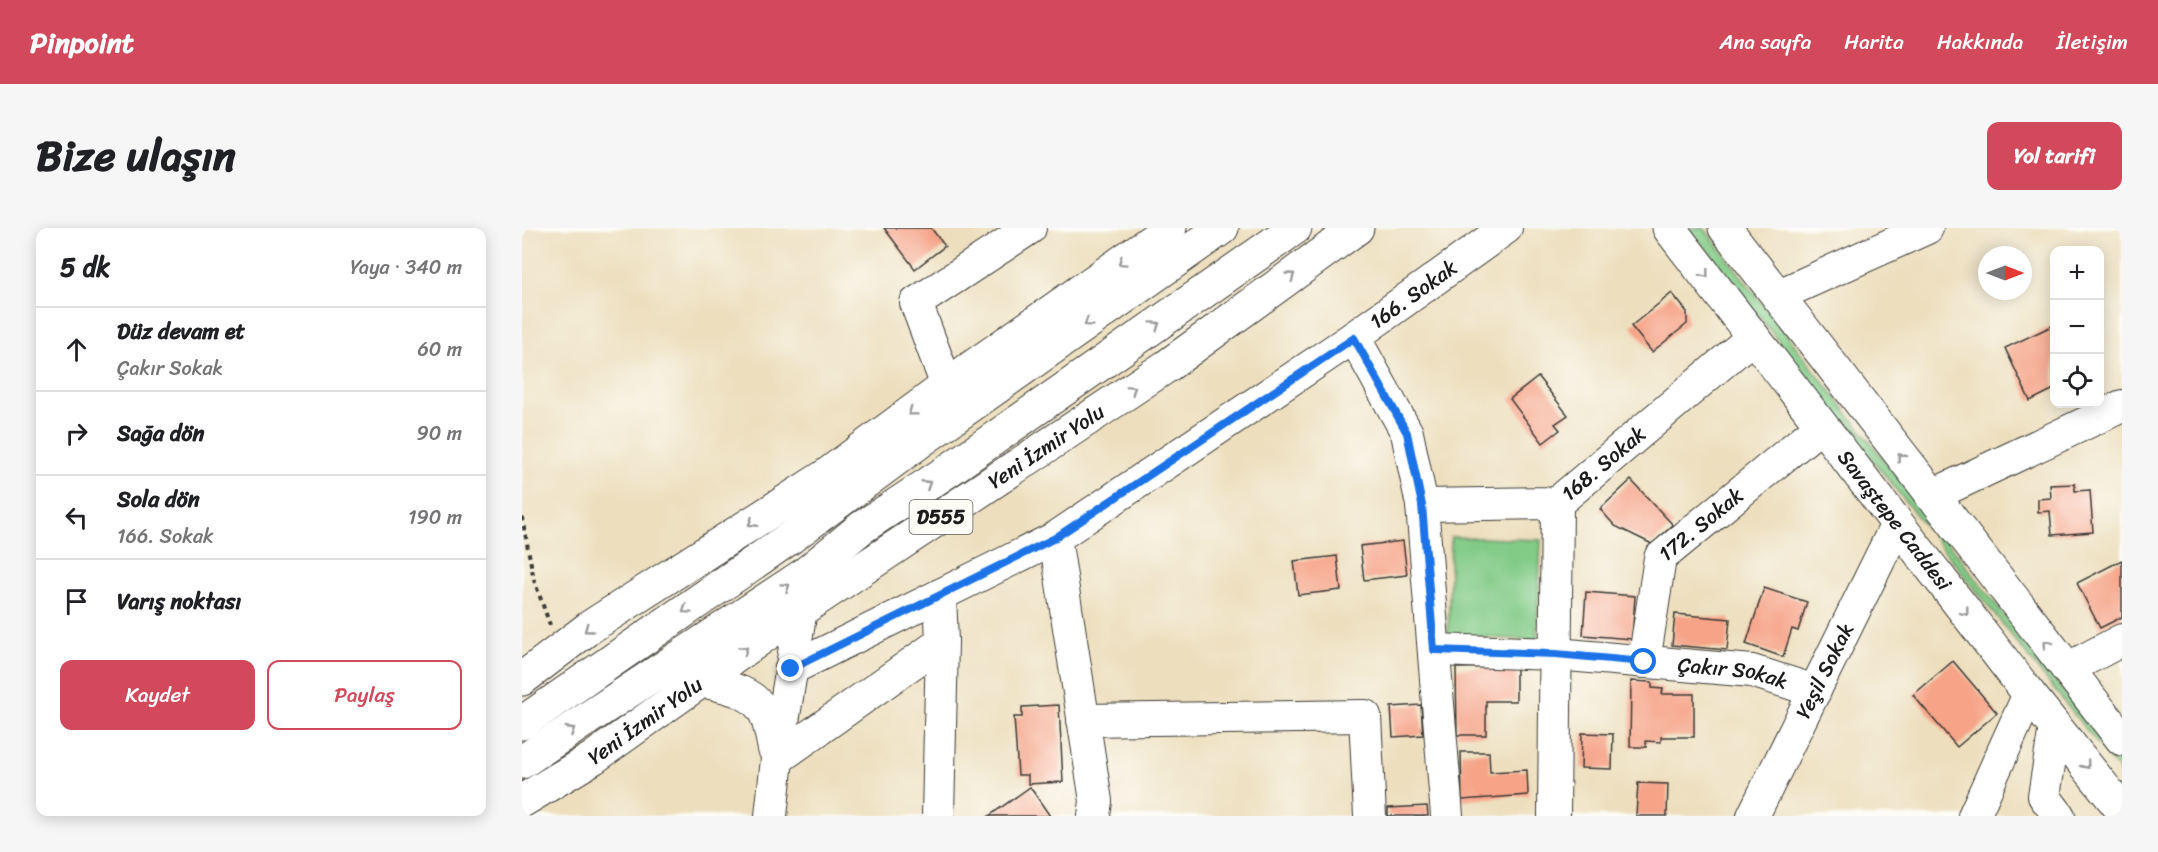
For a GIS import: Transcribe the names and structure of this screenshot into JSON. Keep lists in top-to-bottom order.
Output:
{
  "streets": {
    "main road": ["Yeni İzmir Yolu", "D555", "Savaştepe Caddesi"],
    "street": [
      "166. Sokak",
      "168. Sokak",
      "172. Sokak",
      "Yeşil Sokak",
      "Çakır Sokak"
    ]
  },
  "crossings": [
    ["168. Sokak", "Savaştepe Caddesi"],
    ["Savaştepe Caddesi", "172. Sokak"],
    ["Savaştepe Caddesi", "Yeşil Sokak"],
    ["172. Sokak", "Çakır Sokak"],
    ["Yeşil Sokak", "Çakır Sokak"]
  ],
  "north": "right",
  "page": {
    "header": "Pinpoint",
    "nav": [
      "Ana sayfa",
      "Harita",
      "Hakkında",
      "İletişim"
    ],
    "title": "Bize ulaşın",
    "buttons": [
      "Yol tarifi",
      ["Kaydet", "Paylaş"]
    ],
    "heading": ["5 dk", "Yaya · 340 m"],
    "map_buttons": ["+", "−"],
    "list": [
      ["Düz devam et", "Çakır Sokak", "60 m"],
      ["Sağa dön", "90 m"],
      ["Sola dön", "166. Sokak", "190 m"],
      "Varış noktası"
    ]
  }
}
